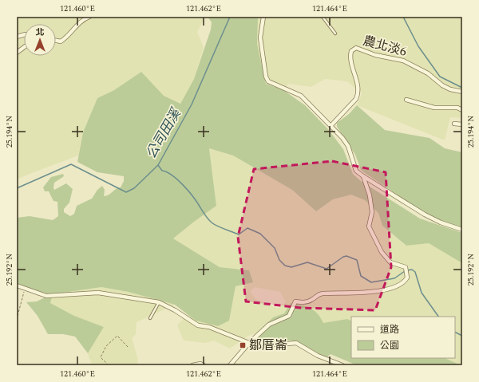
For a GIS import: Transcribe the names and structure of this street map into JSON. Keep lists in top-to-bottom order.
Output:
{
  "streets": {
    "street": ["農北淡6"]
  },
  "water": ["公司田溪"],
  "places": {
    "transit": ["鄒厝崙"]
  },
  "legend": ["道路", "公園"],
  "north": "top",
  "coordinates": [
    "121.460°E",
    "121.462°E",
    "121.464°E",
    "25.194°N",
    "25.192°N"
  ]
}
